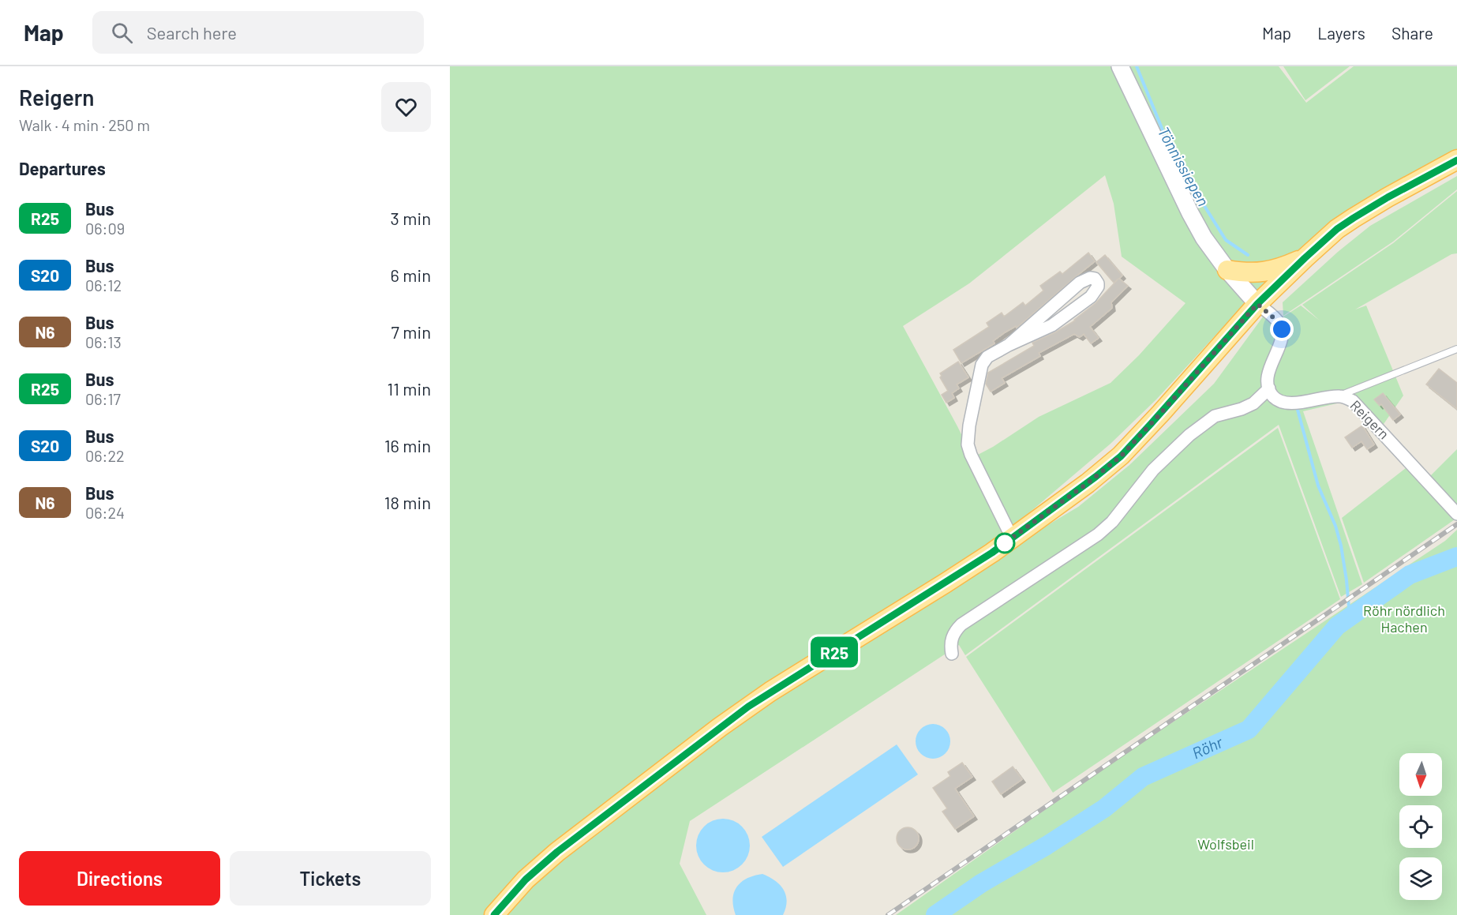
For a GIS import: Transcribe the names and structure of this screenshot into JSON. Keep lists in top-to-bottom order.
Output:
{
  "streets": {
    "street": ["Reigern"]
  },
  "water": ["Tönnissiepen", "Röhr"],
  "parks": ["Röhr nördlich Hachen", "Wolfsbeil"],
  "lines": ["bus line R25"],
  "north": "bottom",
  "page": {
    "header": "Map",
    "search": "Search here",
    "nav": ["Map", "Layers", "Share"],
    "heading": [
      ["Reigern", "Walk · 4 min · 250 m"],
      "Departures"
    ],
    "on_map": "R25",
    "list": [
      {
        "mark": "R25",
        "name": "Bus",
        "note": "06:09",
        "value": "3 min"
      },
      {
        "mark": "S20",
        "name": "Bus",
        "note": "06:12",
        "value": "6 min"
      },
      {
        "mark": "N6",
        "name": "Bus",
        "note": "06:13",
        "value": "7 min"
      },
      {
        "mark": "R25",
        "name": "Bus",
        "note": "06:17",
        "value": "11 min"
      },
      {
        "mark": "S20",
        "name": "Bus",
        "note": "06:22",
        "value": "16 min"
      },
      {
        "mark": "N6",
        "name": "Bus",
        "note": "06:24",
        "value": "18 min"
      }
    ],
    "buttons": ["Directions", "Tickets"]
  }
}
